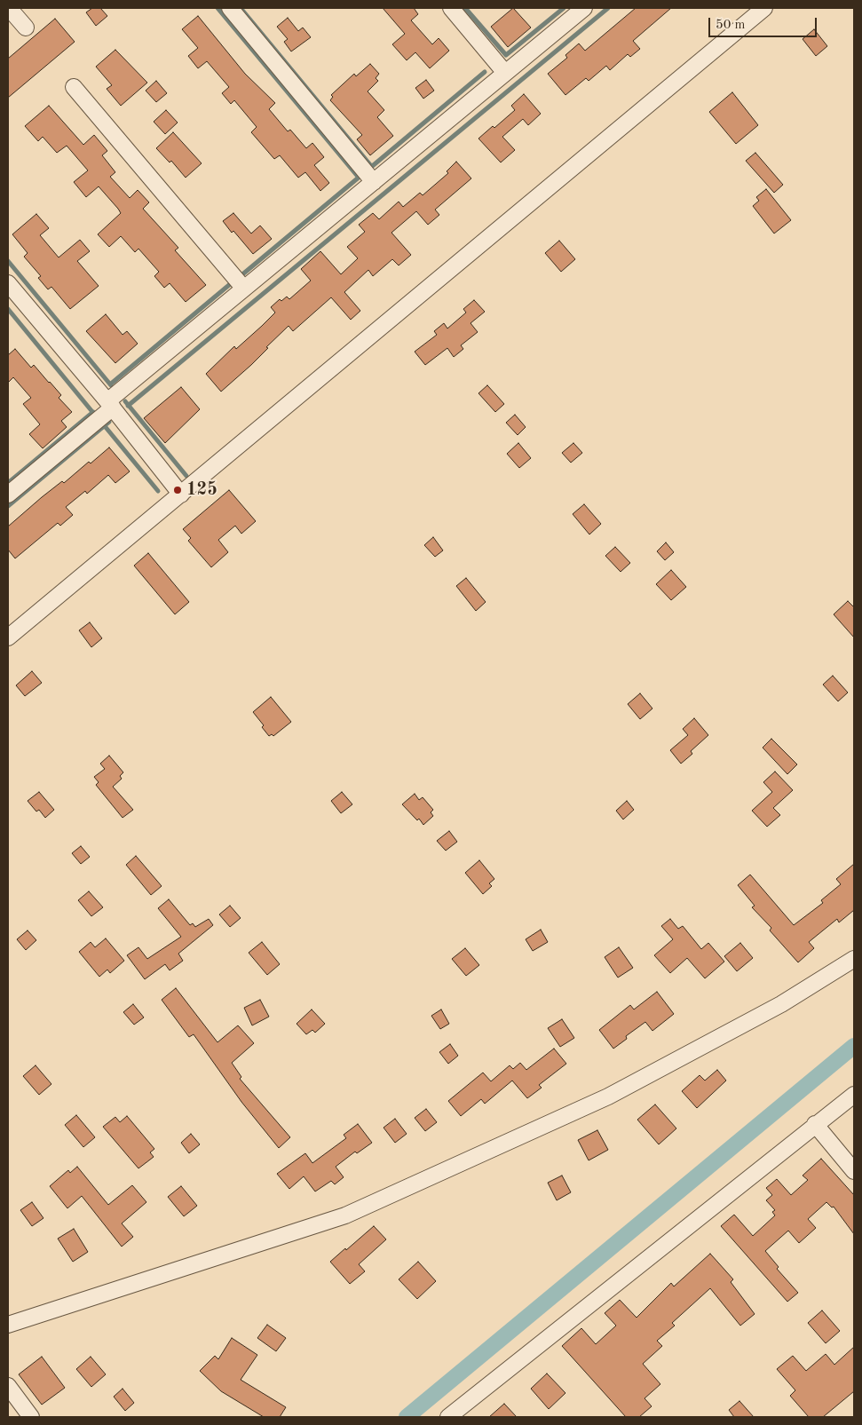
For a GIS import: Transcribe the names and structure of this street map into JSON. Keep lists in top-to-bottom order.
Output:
{
  "places": ["125"],
  "scale_bar": "50 m"
}
